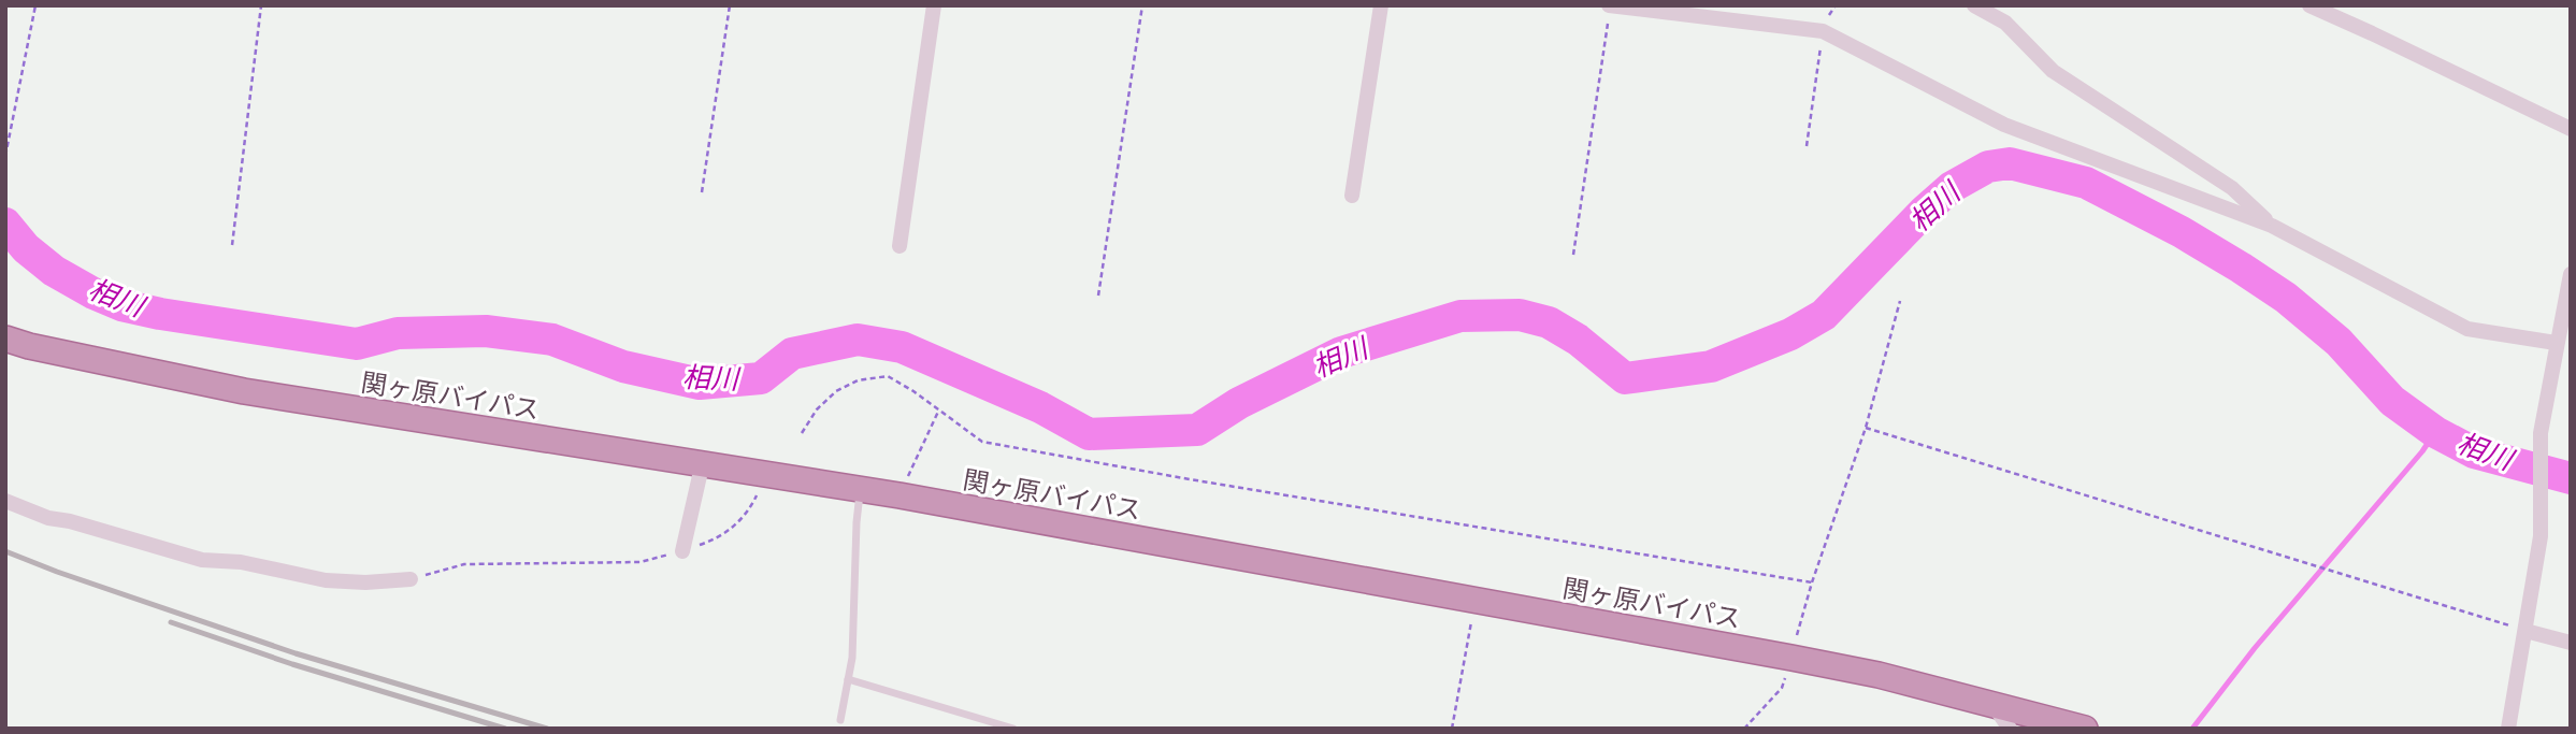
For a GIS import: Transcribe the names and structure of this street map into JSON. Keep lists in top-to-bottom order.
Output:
{
  "streets": {
    "highway": ["関ヶ原バイパス"]
  },
  "water": ["相川"]
}
